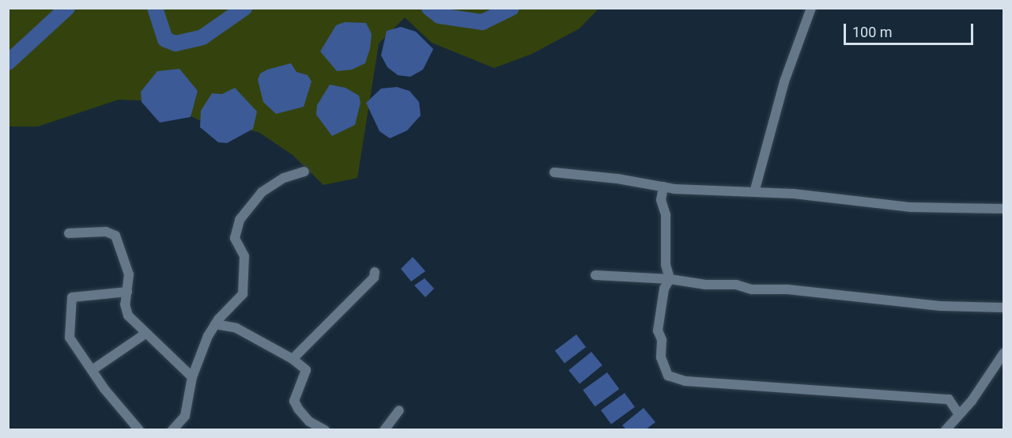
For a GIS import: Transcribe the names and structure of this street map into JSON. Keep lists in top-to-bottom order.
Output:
{
  "scale_bar": "100 m"
}
